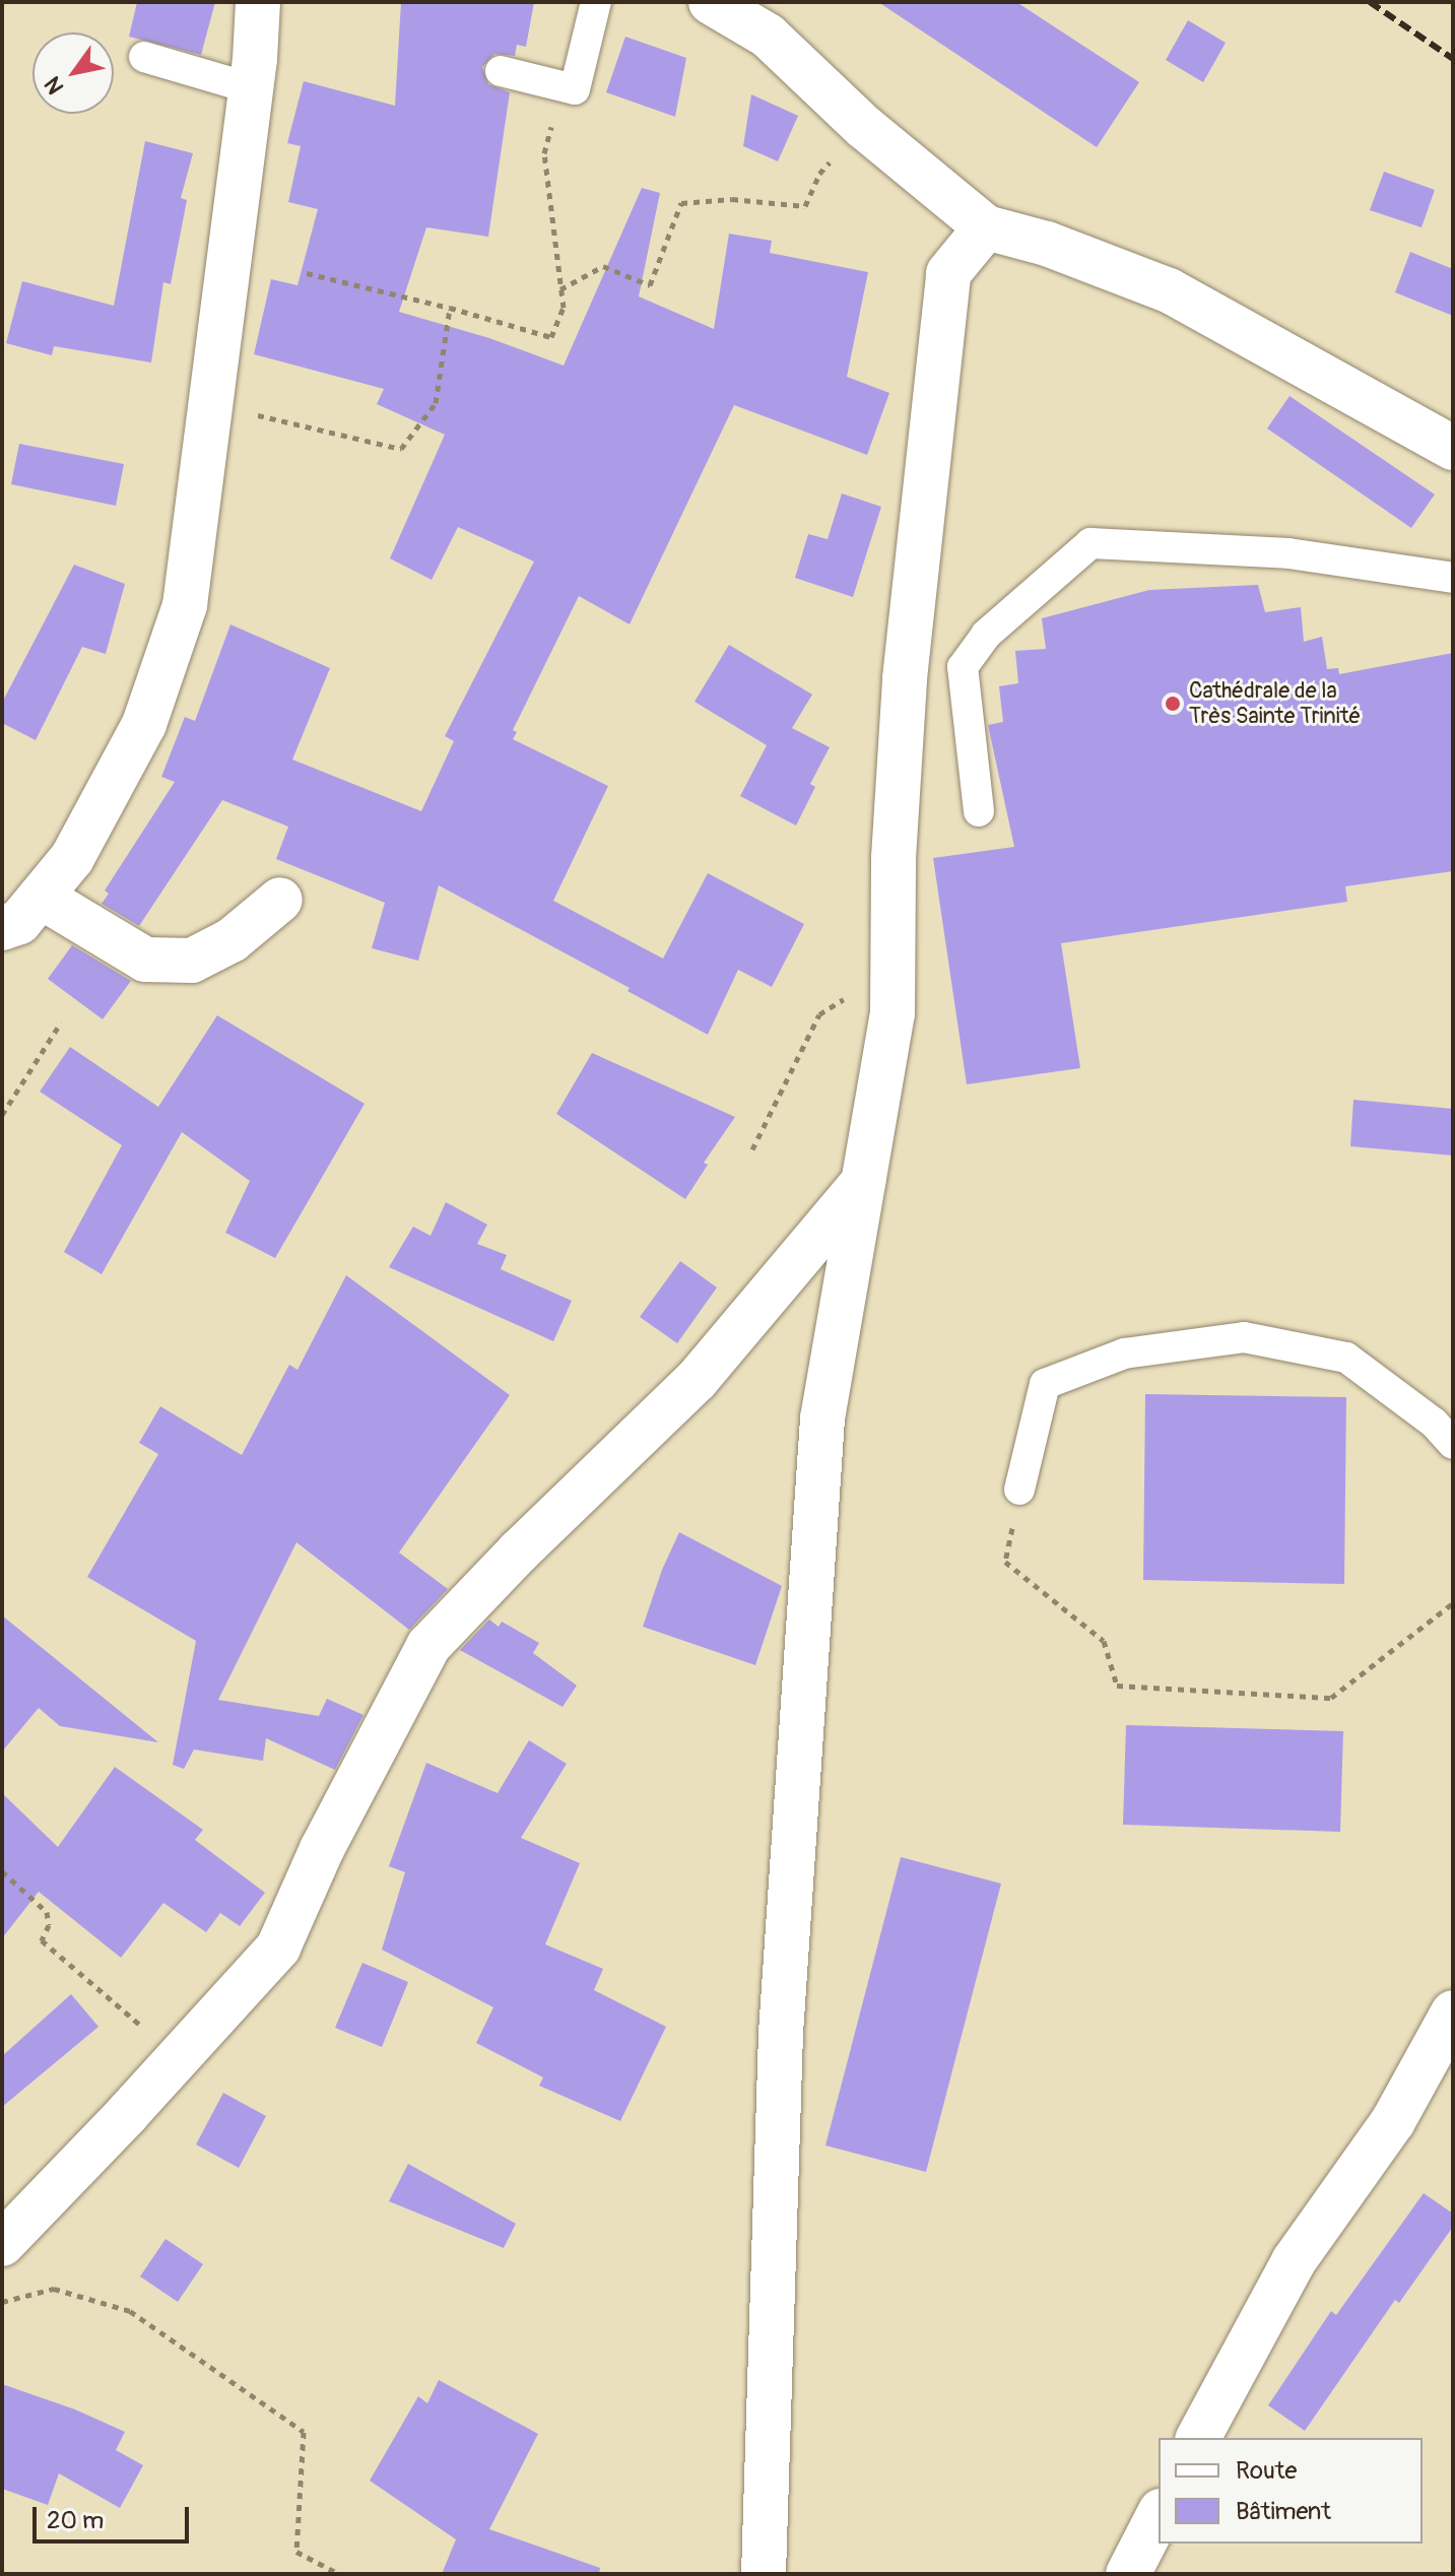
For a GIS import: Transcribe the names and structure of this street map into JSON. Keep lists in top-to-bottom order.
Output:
{
  "places": ["Cathédrale de la Très Sainte Trinité"],
  "legend": ["Route", "Bâtiment"],
  "scale_bar": "20 m",
  "north": "bottom left"
}
